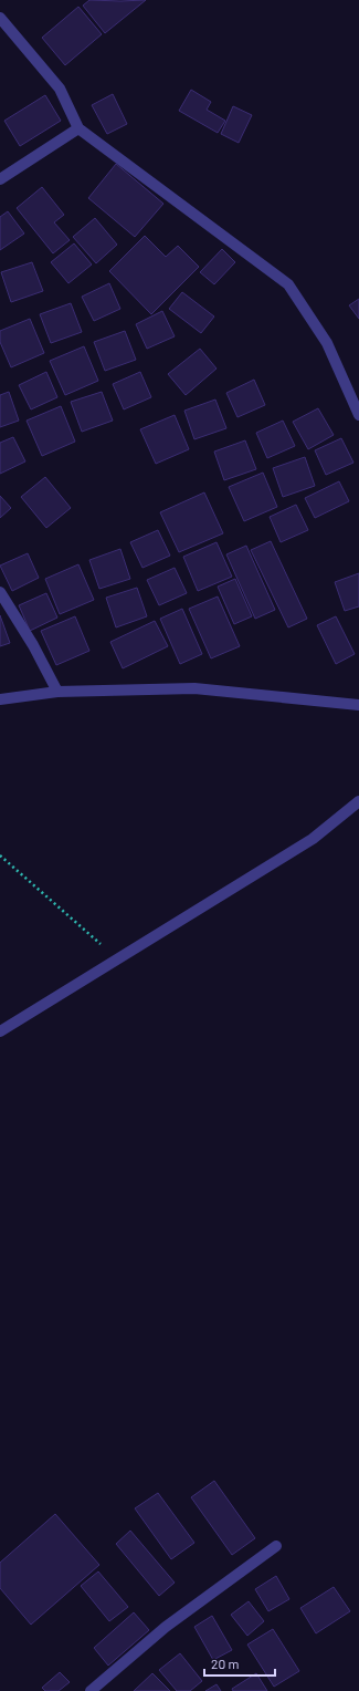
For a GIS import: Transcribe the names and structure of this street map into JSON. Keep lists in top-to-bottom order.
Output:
{
  "scale_bar": "20 m"
}
